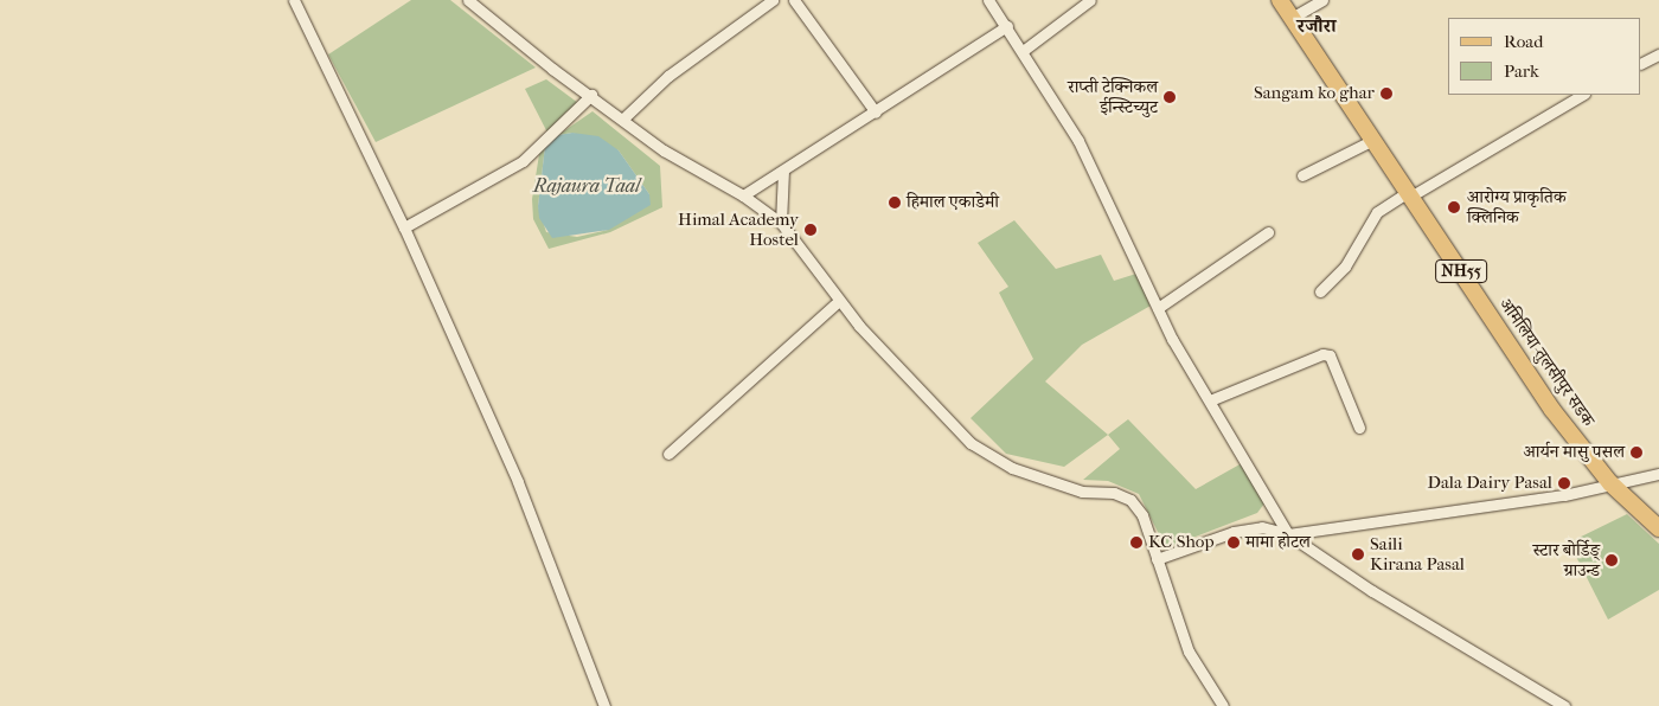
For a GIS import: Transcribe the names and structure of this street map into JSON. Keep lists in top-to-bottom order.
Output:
{
  "streets": {
    "main road": ["NH55", "अमिलिया-तुलसीपुर सडक"]
  },
  "districts": ["रजौरा"],
  "water": ["Rajaura Taal"],
  "places": [
    "Sangam ko ghar",
    "राप्ती टेक्निकल ईन्स्टिच्युट",
    "हिमाल एकाडेमी",
    "आरोग्य प्राकृतिक क्लिनिक",
    "Himal Academy Hostel",
    "आर्यन मासु पसल",
    "Dala Dairy Pasal",
    "KC Shop",
    "मामा होटल",
    "Saili Kirana Pasal",
    "स्टार बोर्डिङ् ग्राउन्ड"
  ],
  "legend": ["Road", "Park"]
}
